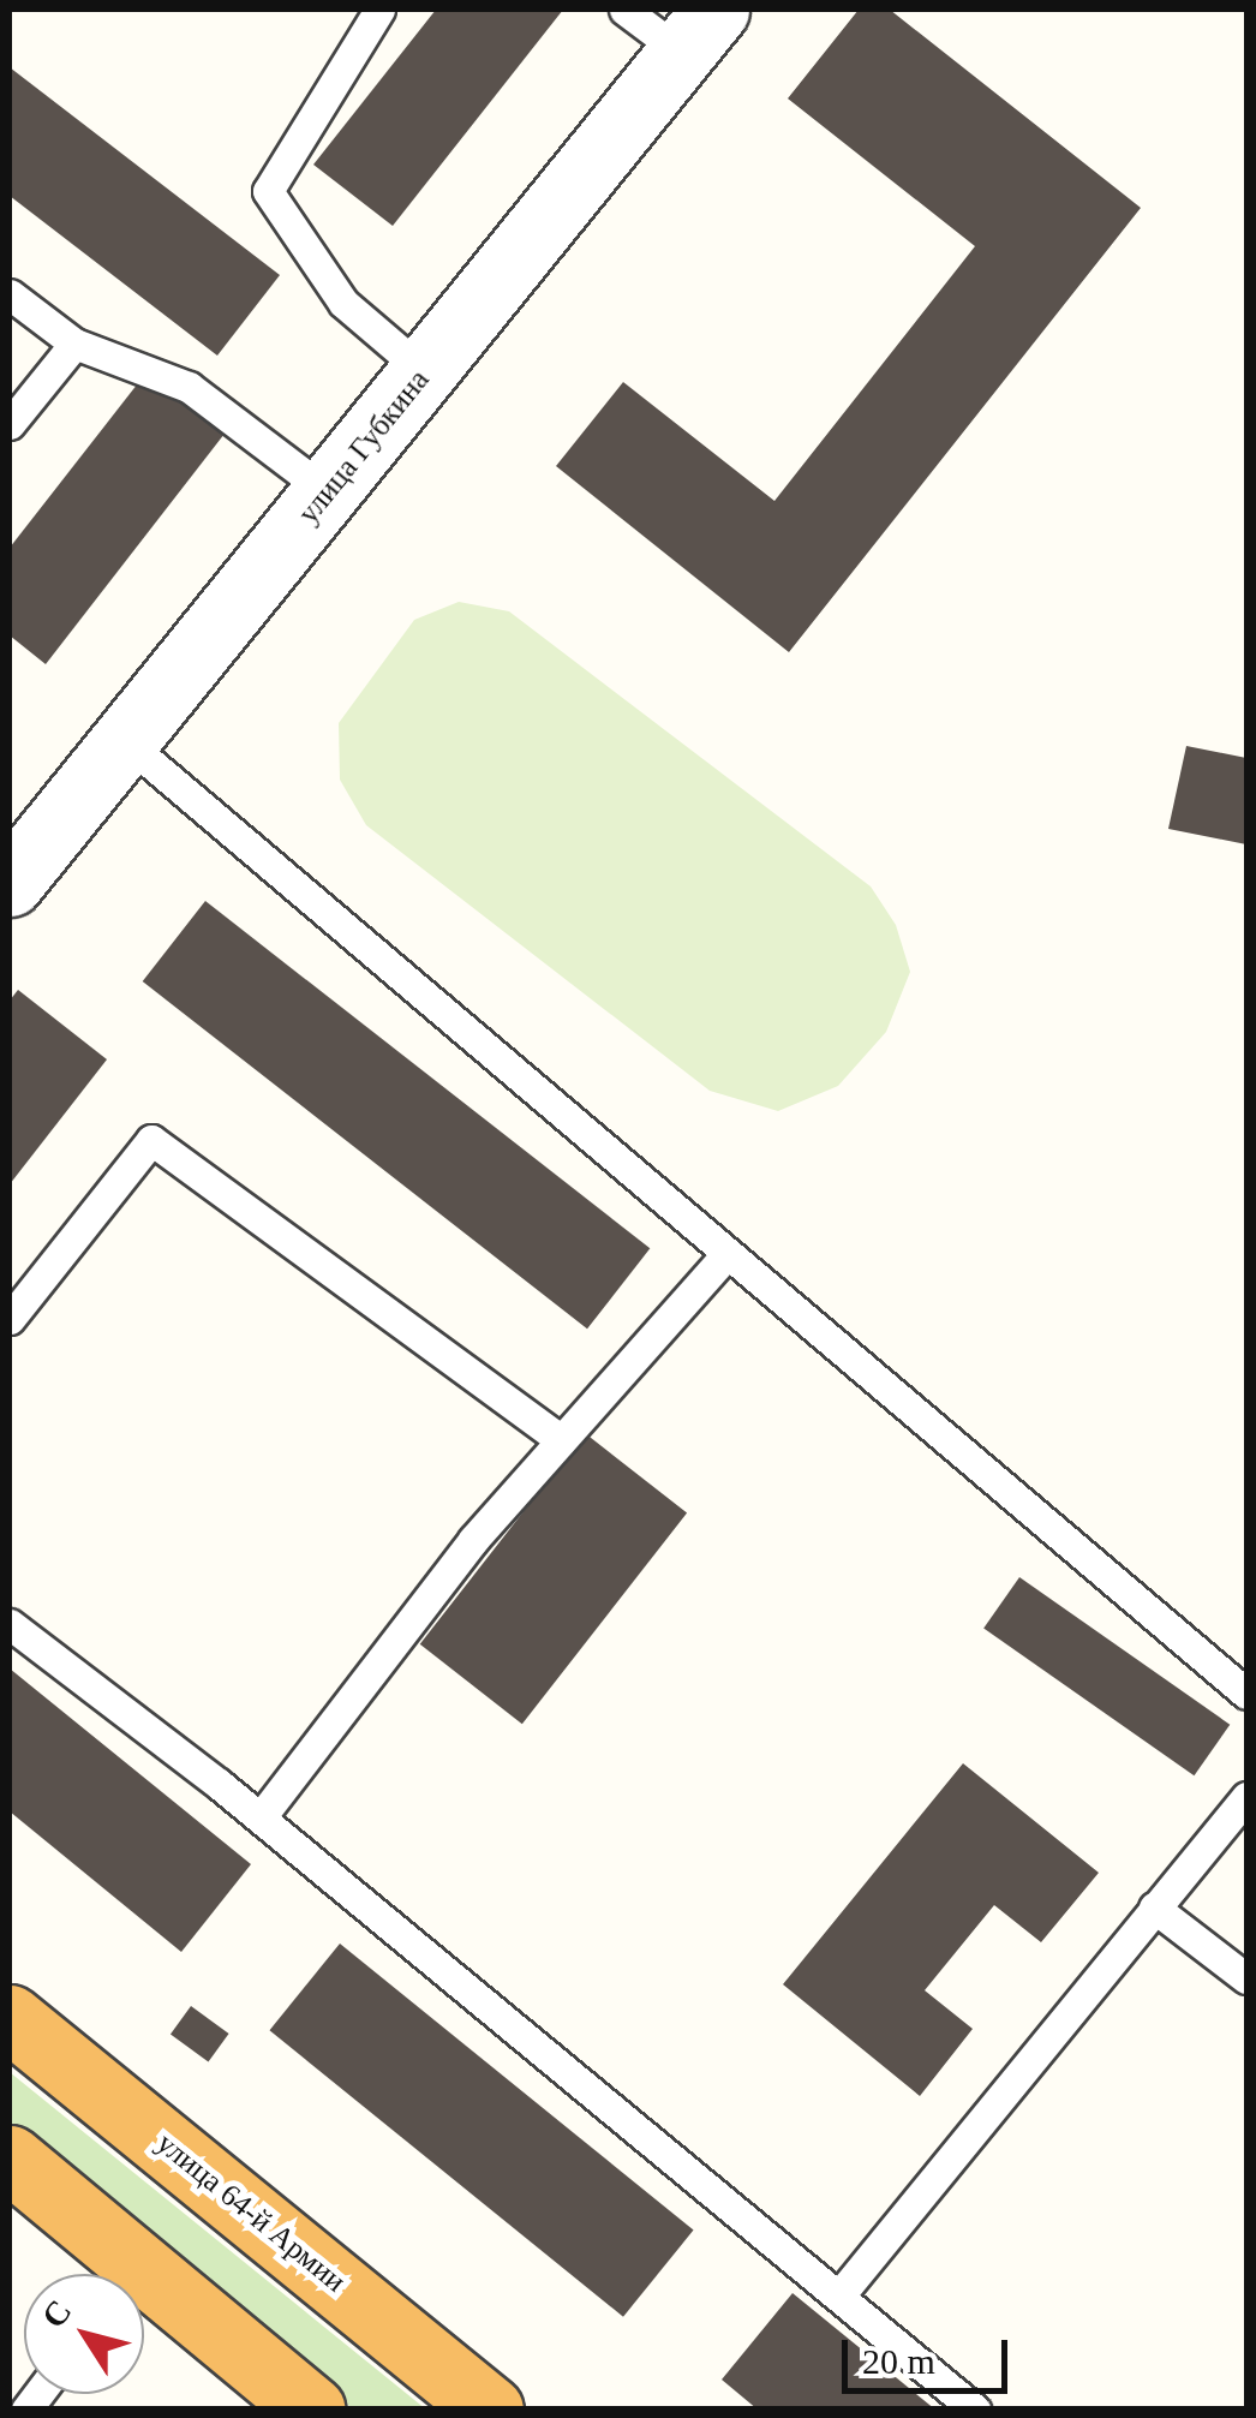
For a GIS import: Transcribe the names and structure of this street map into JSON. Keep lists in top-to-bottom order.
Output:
{
  "streets": {
    "highway": ["улица 64-й Армии"],
    "street": ["улица Губкина"]
  },
  "scale_bar": "20 m",
  "north": "top left"
}
